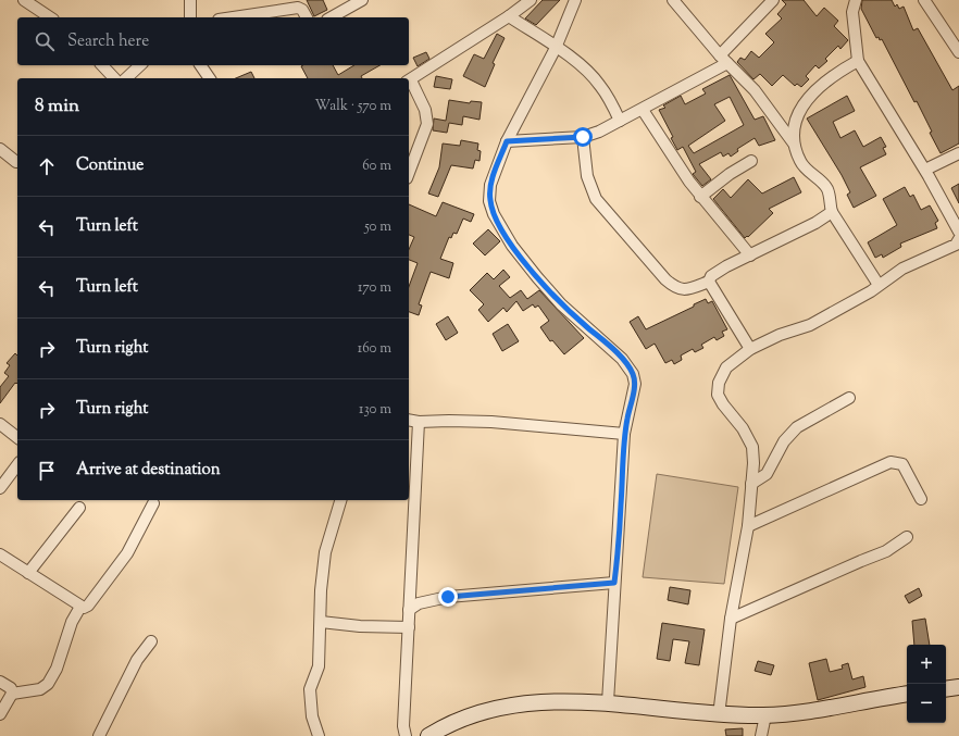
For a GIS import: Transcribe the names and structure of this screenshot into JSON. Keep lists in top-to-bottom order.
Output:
{
  "page": {
    "search": "Search here",
    "heading": ["8 min", "Walk · 570 m"],
    "list": [
      ["Continue", "60 m"],
      ["Turn left", "50 m"],
      ["Turn left", "170 m"],
      ["Turn right", "160 m"],
      ["Turn right", "130 m"],
      "Arrive at destination"
    ],
    "map_buttons": ["+", "−"]
  }
}
